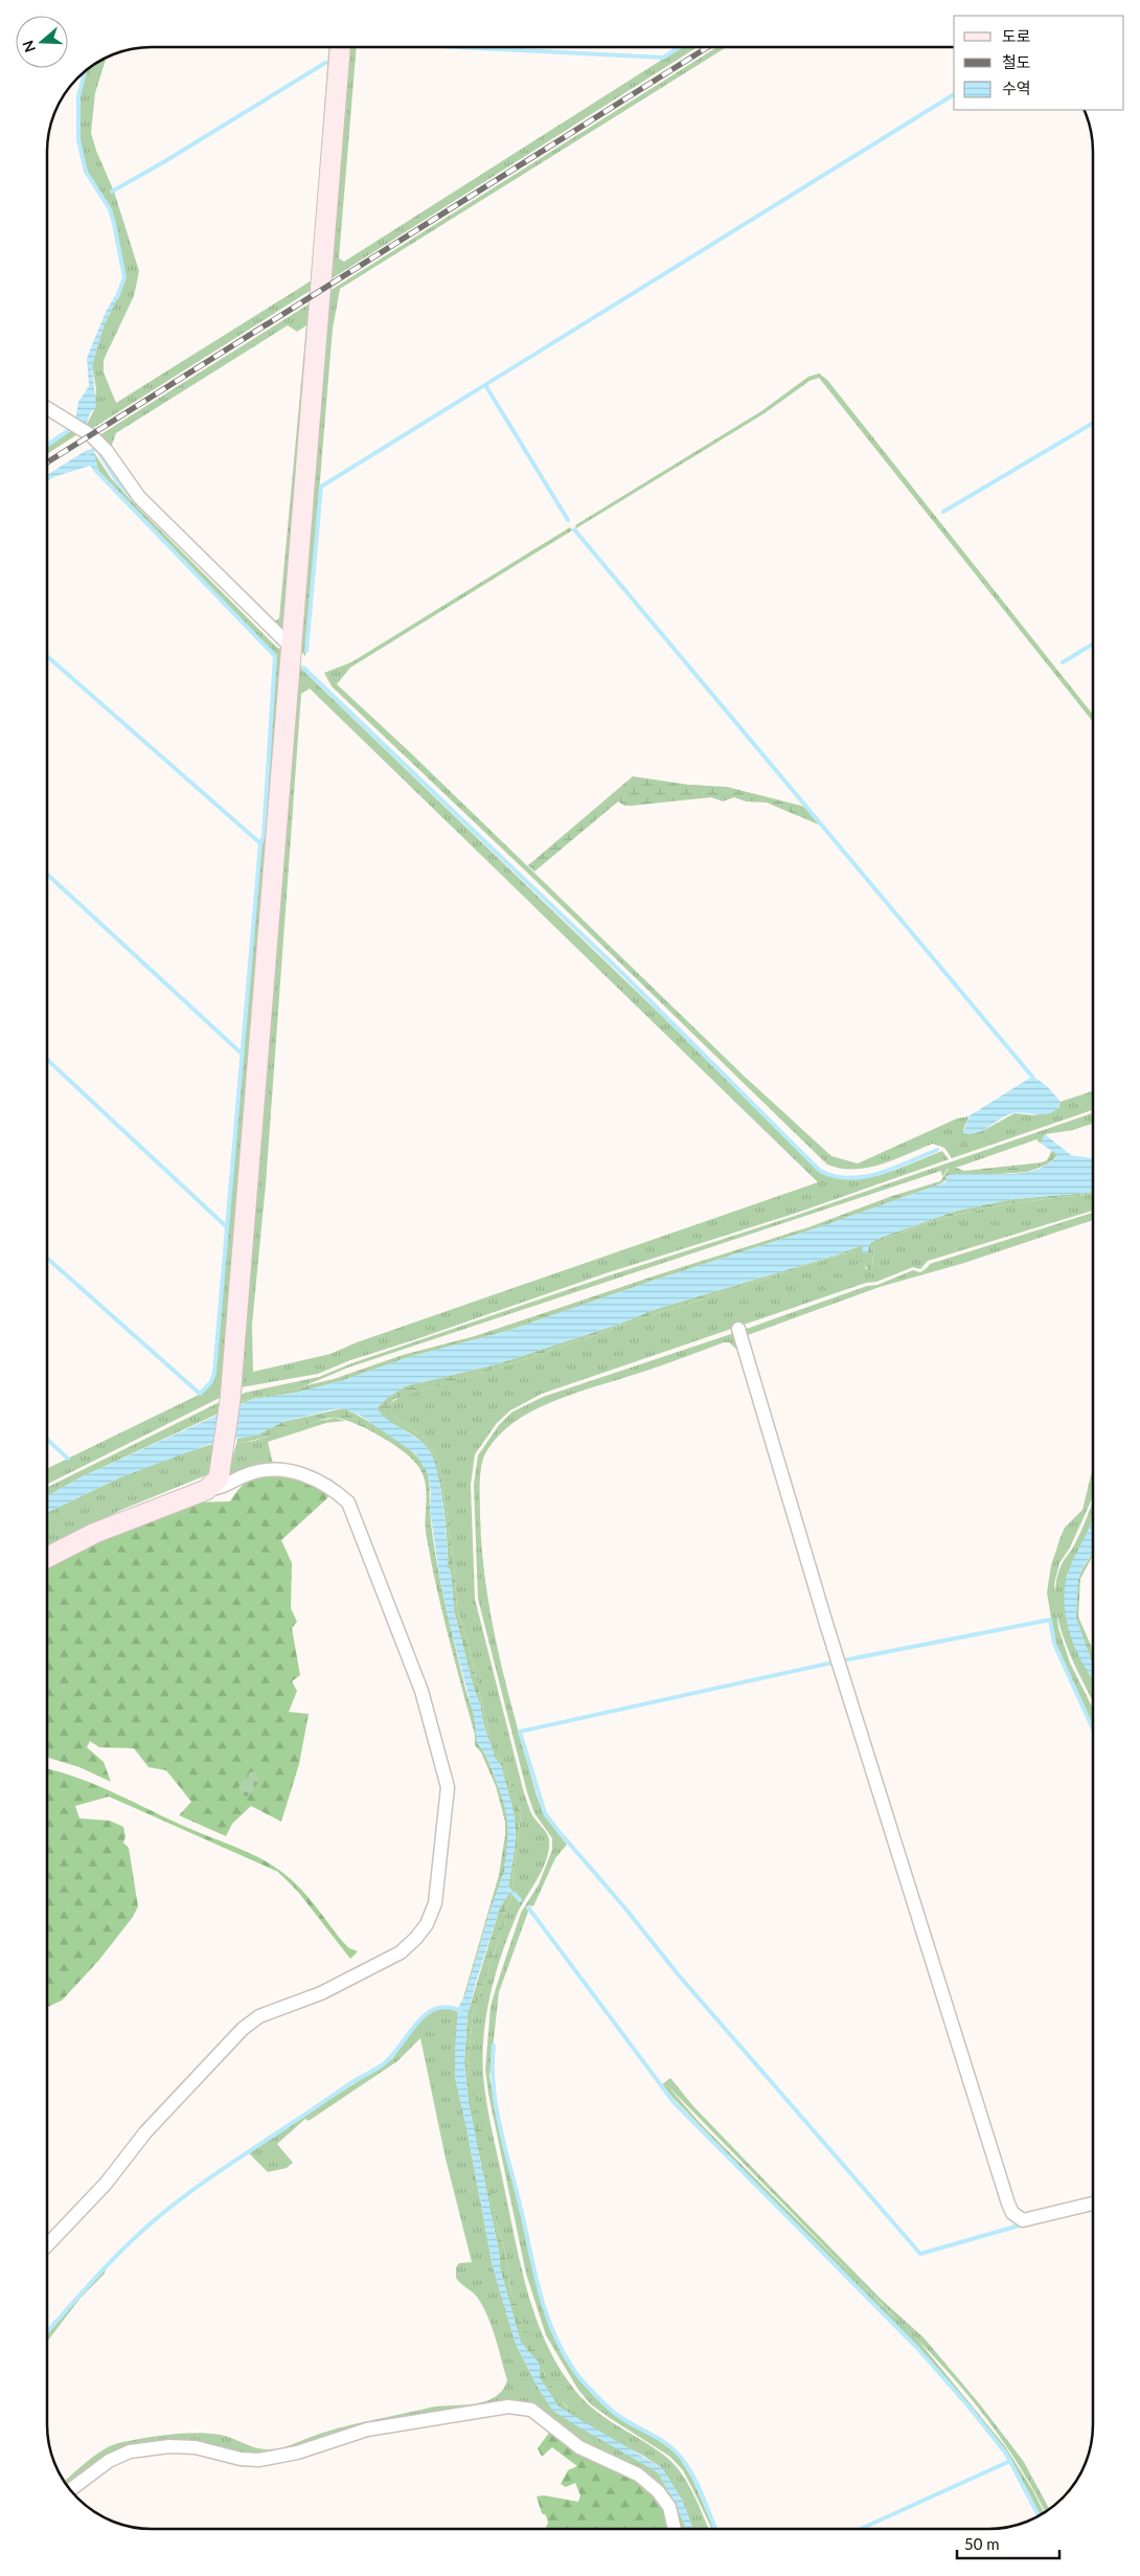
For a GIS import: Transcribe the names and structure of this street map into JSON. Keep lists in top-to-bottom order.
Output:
{
  "legend": ["도로", "철도", "수역"],
  "scale_bar": "50 m",
  "north": "left"
}
